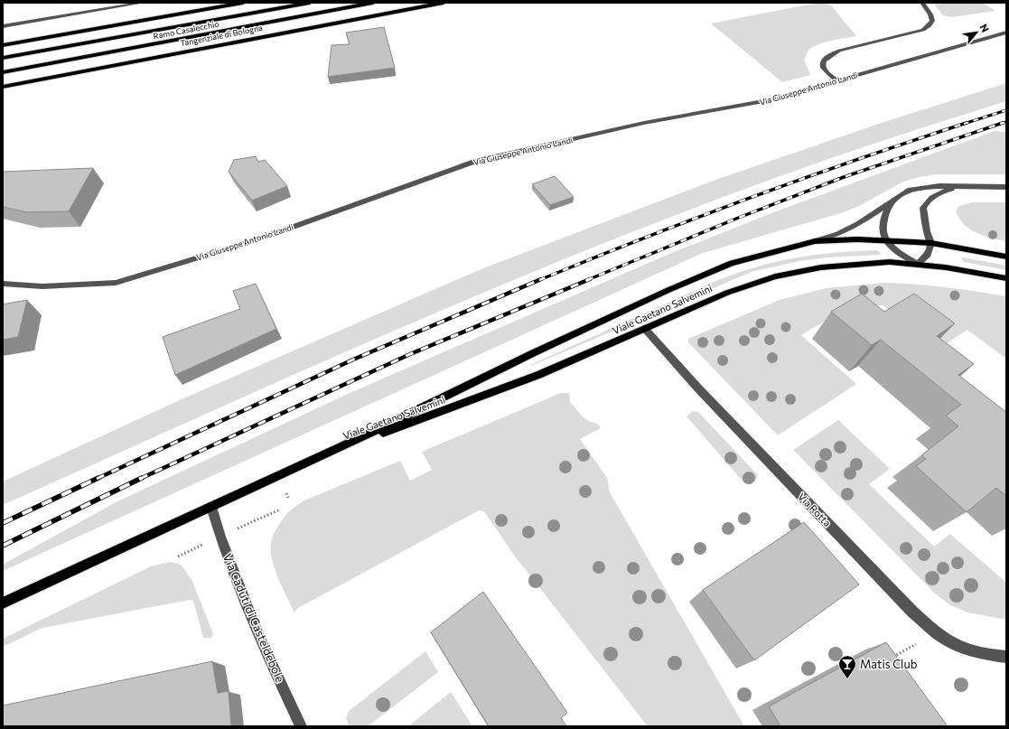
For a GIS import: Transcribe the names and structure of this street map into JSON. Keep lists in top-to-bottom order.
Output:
{
  "streets": {
    "highway": ["Ramo Casalecchio", "Tangenziale di Bologna"],
    "main road": ["Viale Gaetano Salvemini"],
    "street": ["Via Giuseppe Antonio Landi", "Via Rotta", "Via Caduti di Casteldebole"]
  },
  "crossings": [
    ["Viale Gaetano Salvemini", "Via Rotta"]
  ],
  "places": {
    "bar": ["Matis Club"]
  },
  "north": "top right"
}
